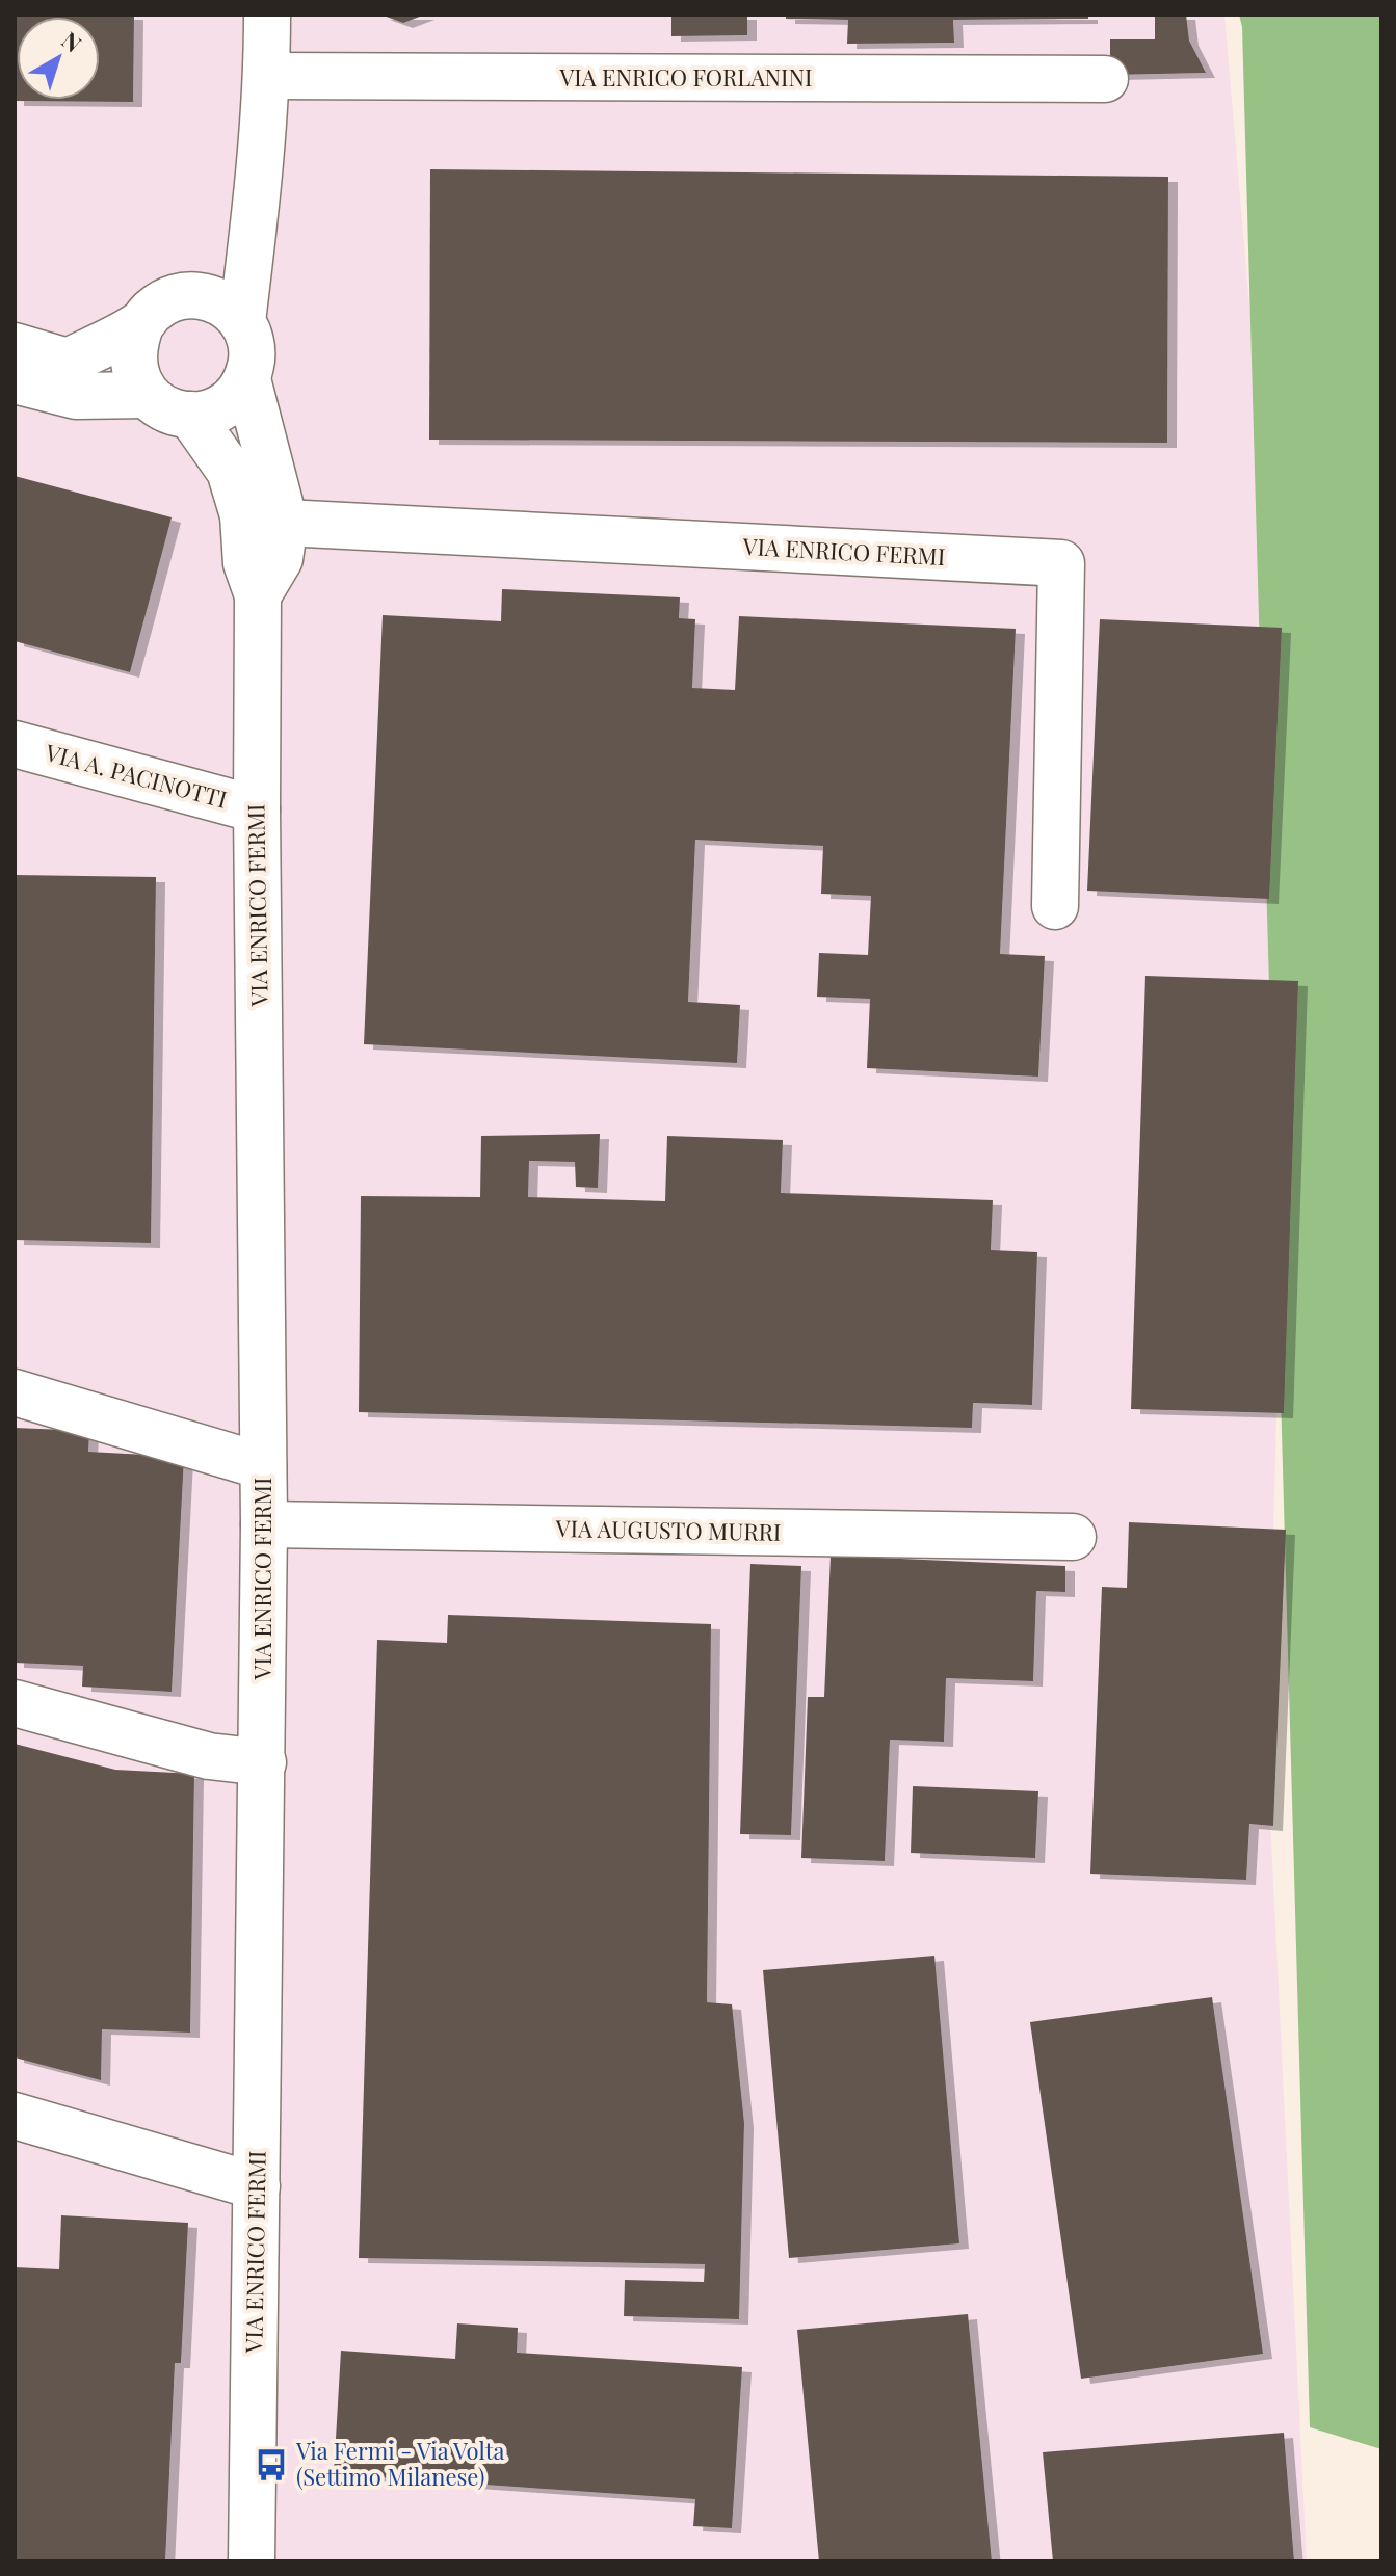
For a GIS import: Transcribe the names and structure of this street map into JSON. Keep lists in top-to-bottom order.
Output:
{
  "streets": {
    "street": [
      "VIA ENRICO FORLANINI",
      "VIA ENRICO FERMI",
      "VIA A. PACINOTTI",
      "VIA AUGUSTO MURRI"
    ]
  },
  "crossings": [
    ["VIA ENRICO FERMI", "VIA A. PACINOTTI"],
    ["VIA ENRICO FERMI", "VIA AUGUSTO MURRI"]
  ],
  "places": {
    "bus stop": ["Via Fermi - Via Volta (Settimo Milanese)"]
  },
  "north": "top right"
}
